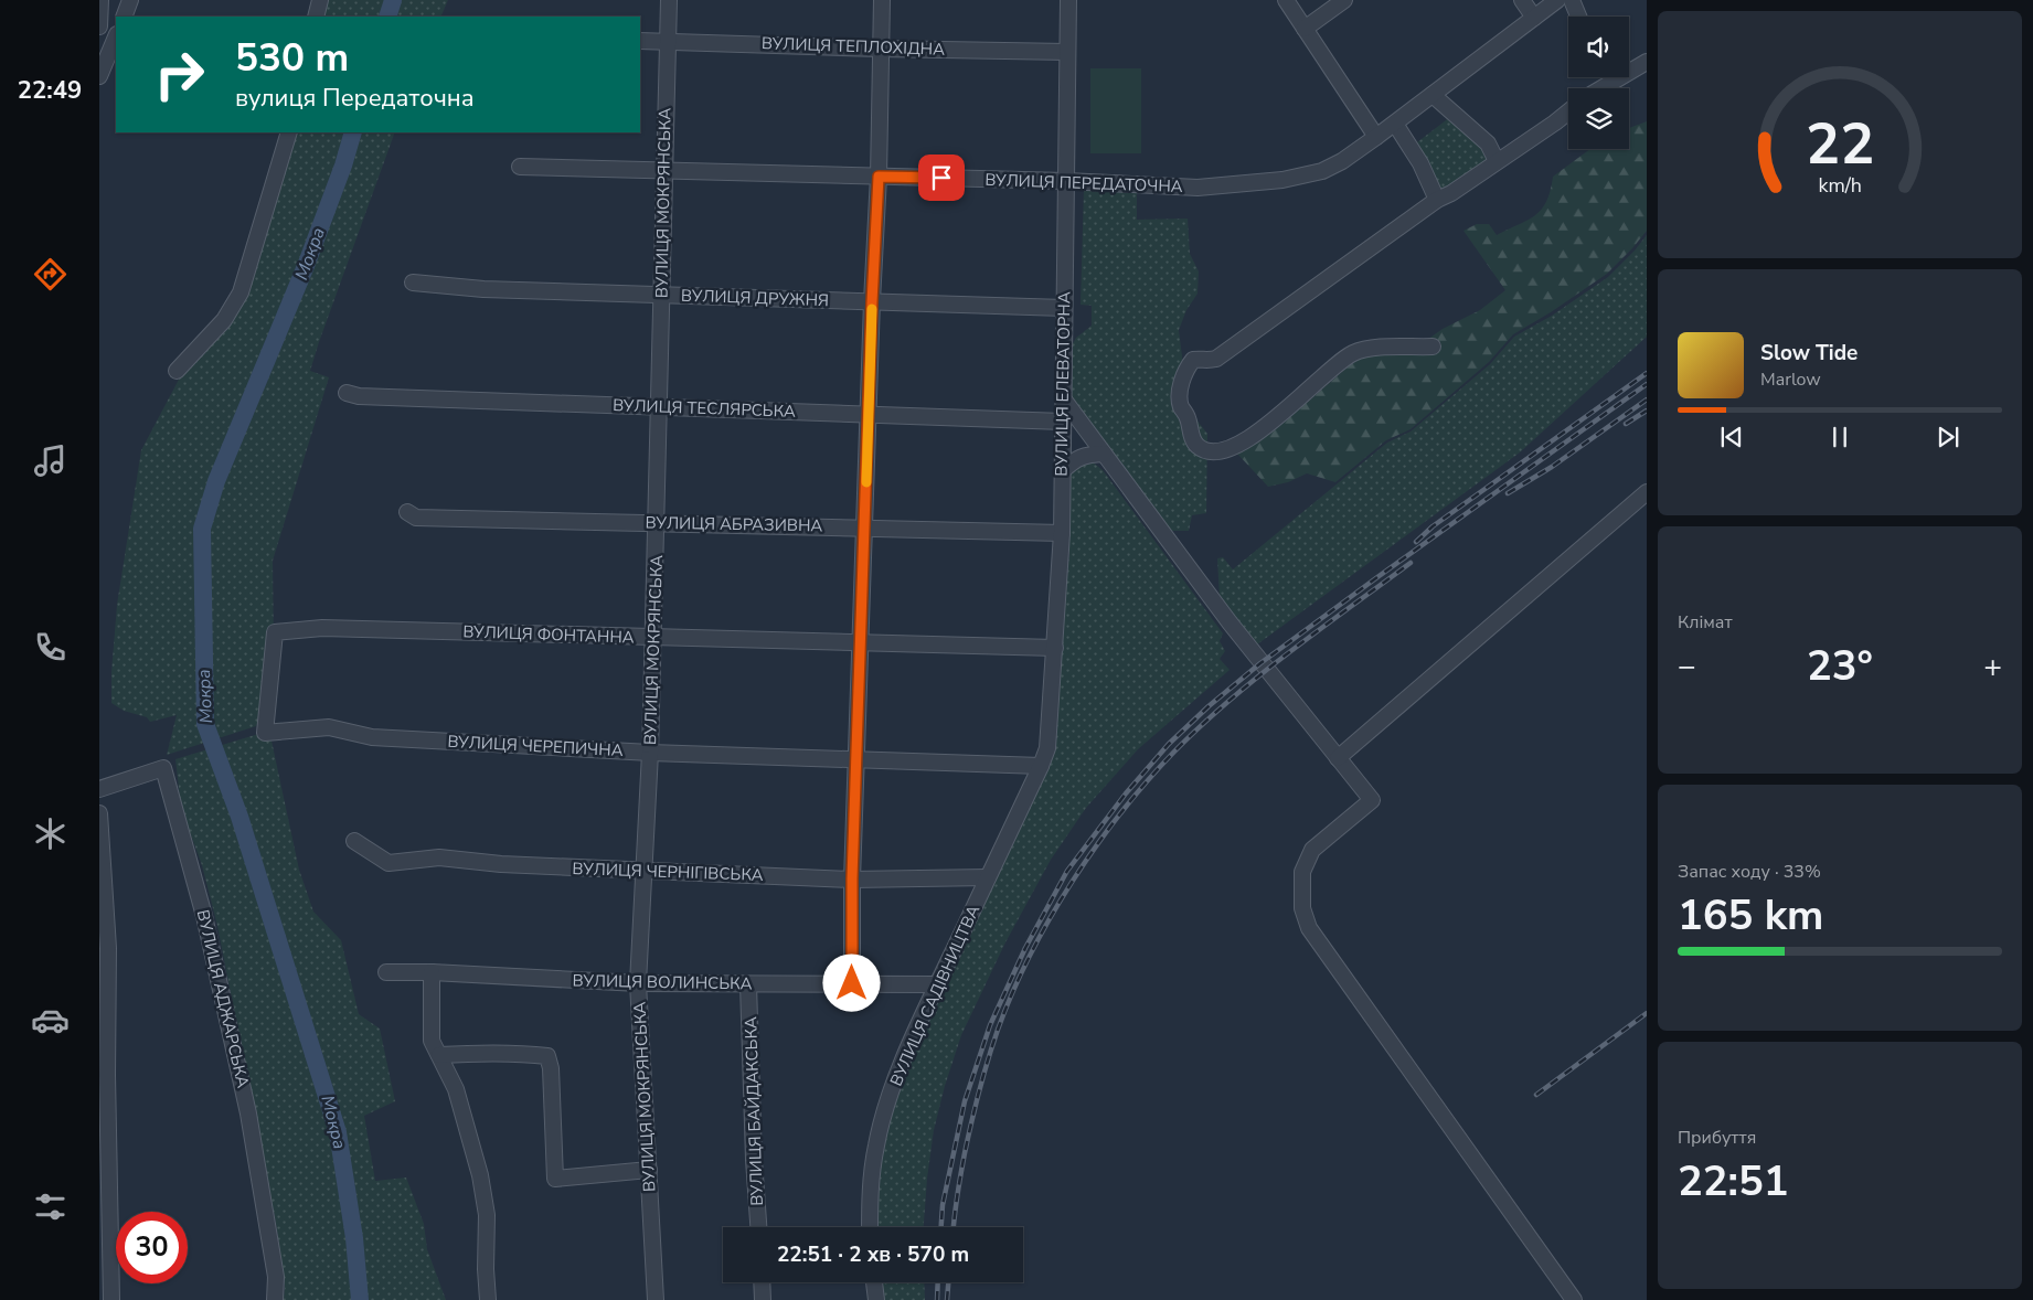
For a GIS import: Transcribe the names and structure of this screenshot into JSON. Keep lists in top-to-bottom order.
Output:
{
  "streets": {
    "street": [
      "ВУЛИЦЯ ТЕПЛОХІДНА",
      "ВУЛИЦЯ ПЕРЕДАТОЧНА",
      "ВУЛИЦЯ МОКРЯНСЬКА",
      "ВУЛИЦЯ ДРУЖНЯ",
      "ВУЛИЦЯ ЕЛЕВАТОРНА",
      "ВУЛИЦЯ ТЕСЛЯРСЬКА",
      "ВУЛИЦЯ АБРАЗИВНА",
      "ВУЛИЦЯ ФОНТАННА",
      "ВУЛИЦЯ ЧЕРЕПИЧНА",
      "ВУЛИЦЯ ЧЕРНІГІВСЬКА",
      "ВУЛИЦЯ ВОЛИНСЬКА",
      "ВУЛИЦЯ САДІВНИЦТВА",
      "ВУЛИЦЯ АДЖАРСЬКА",
      "ВУЛИЦЯ БАЙДАКСЬКА"
    ]
  },
  "crossings": [
    ["ВУЛИЦЯ ТЕПЛОХІДНА", "ВУЛИЦЯ МОКРЯНСЬКА"],
    ["ВУЛИЦЯ ТЕПЛОХІДНА", "ВУЛИЦЯ ЕЛЕВАТОРНА"],
    ["ВУЛИЦЯ ПЕРЕДАТОЧНА", "ВУЛИЦЯ МОКРЯНСЬКА"],
    ["ВУЛИЦЯ ПЕРЕДАТОЧНА", "ВУЛИЦЯ ЕЛЕВАТОРНА"],
    ["ВУЛИЦЯ МОКРЯНСЬКА", "ВУЛИЦЯ ДРУЖНЯ"],
    ["ВУЛИЦЯ МОКРЯНСЬКА", "ВУЛИЦЯ ТЕСЛЯРСЬКА"],
    ["ВУЛИЦЯ МОКРЯНСЬКА", "ВУЛИЦЯ АБРАЗИВНА"],
    ["ВУЛИЦЯ МОКРЯНСЬКА", "ВУЛИЦЯ ФОНТАННА"],
    ["ВУЛИЦЯ МОКРЯНСЬКА", "ВУЛИЦЯ ЧЕРЕПИЧНА"],
    ["ВУЛИЦЯ МОКРЯНСЬКА", "ВУЛИЦЯ ЧЕРНІГІВСЬКА"],
    ["ВУЛИЦЯ МОКРЯНСЬКА", "ВУЛИЦЯ ВОЛИНСЬКА"],
    ["ВУЛИЦЯ ДРУЖНЯ", "ВУЛИЦЯ ЕЛЕВАТОРНА"],
    ["ВУЛИЦЯ ЕЛЕВАТОРНА", "ВУЛИЦЯ ТЕСЛЯРСЬКА"],
    ["ВУЛИЦЯ ЕЛЕВАТОРНА", "ВУЛИЦЯ АБРАЗИВНА"],
    ["ВУЛИЦЯ ЕЛЕВАТОРНА", "ВУЛИЦЯ ФОНТАННА"],
    ["ВУЛИЦЯ ЕЛЕВАТОРНА", "ВУЛИЦЯ ЧЕРЕПИЧНА"],
    ["ВУЛИЦЯ ЕЛЕВАТОРНА", "ВУЛИЦЯ САДІВНИЦТВА"],
    ["ВУЛИЦЯ ФОНТАННА", "ВУЛИЦЯ ЧЕРЕПИЧНА"],
    ["ВУЛИЦЯ ЧЕРЕПИЧНА", "ВУЛИЦЯ САДІВНИЦТВА"],
    ["ВУЛИЦЯ ЧЕРНІГІВСЬКА", "ВУЛИЦЯ САДІВНИЦТВА"],
    ["ВУЛИЦЯ ВОЛИНСЬКА", "ВУЛИЦЯ САДІВНИЦТВА"],
    ["ВУЛИЦЯ ВОЛИНСЬКА", "ВУЛИЦЯ БАЙДАКСЬКА"]
  ],
  "water": ["Мокра"],
  "page": {
    "tabs": "22:49",
    "turn": ["530 m", "вулиця Передаточна"],
    "song": ["Slow Tide", "Marlow"],
    "tile": [
      "Клімат",
      ["Запас ходу · 33%", "165 km"],
      ["Прибуття", "22:51"]
    ],
    "heat": ["−", "23°", "+"],
    "limit": "30",
    "trip": "22:51 · 2 хв · 570 m",
    "gauge": ["22", "km/h"]
  }
}
